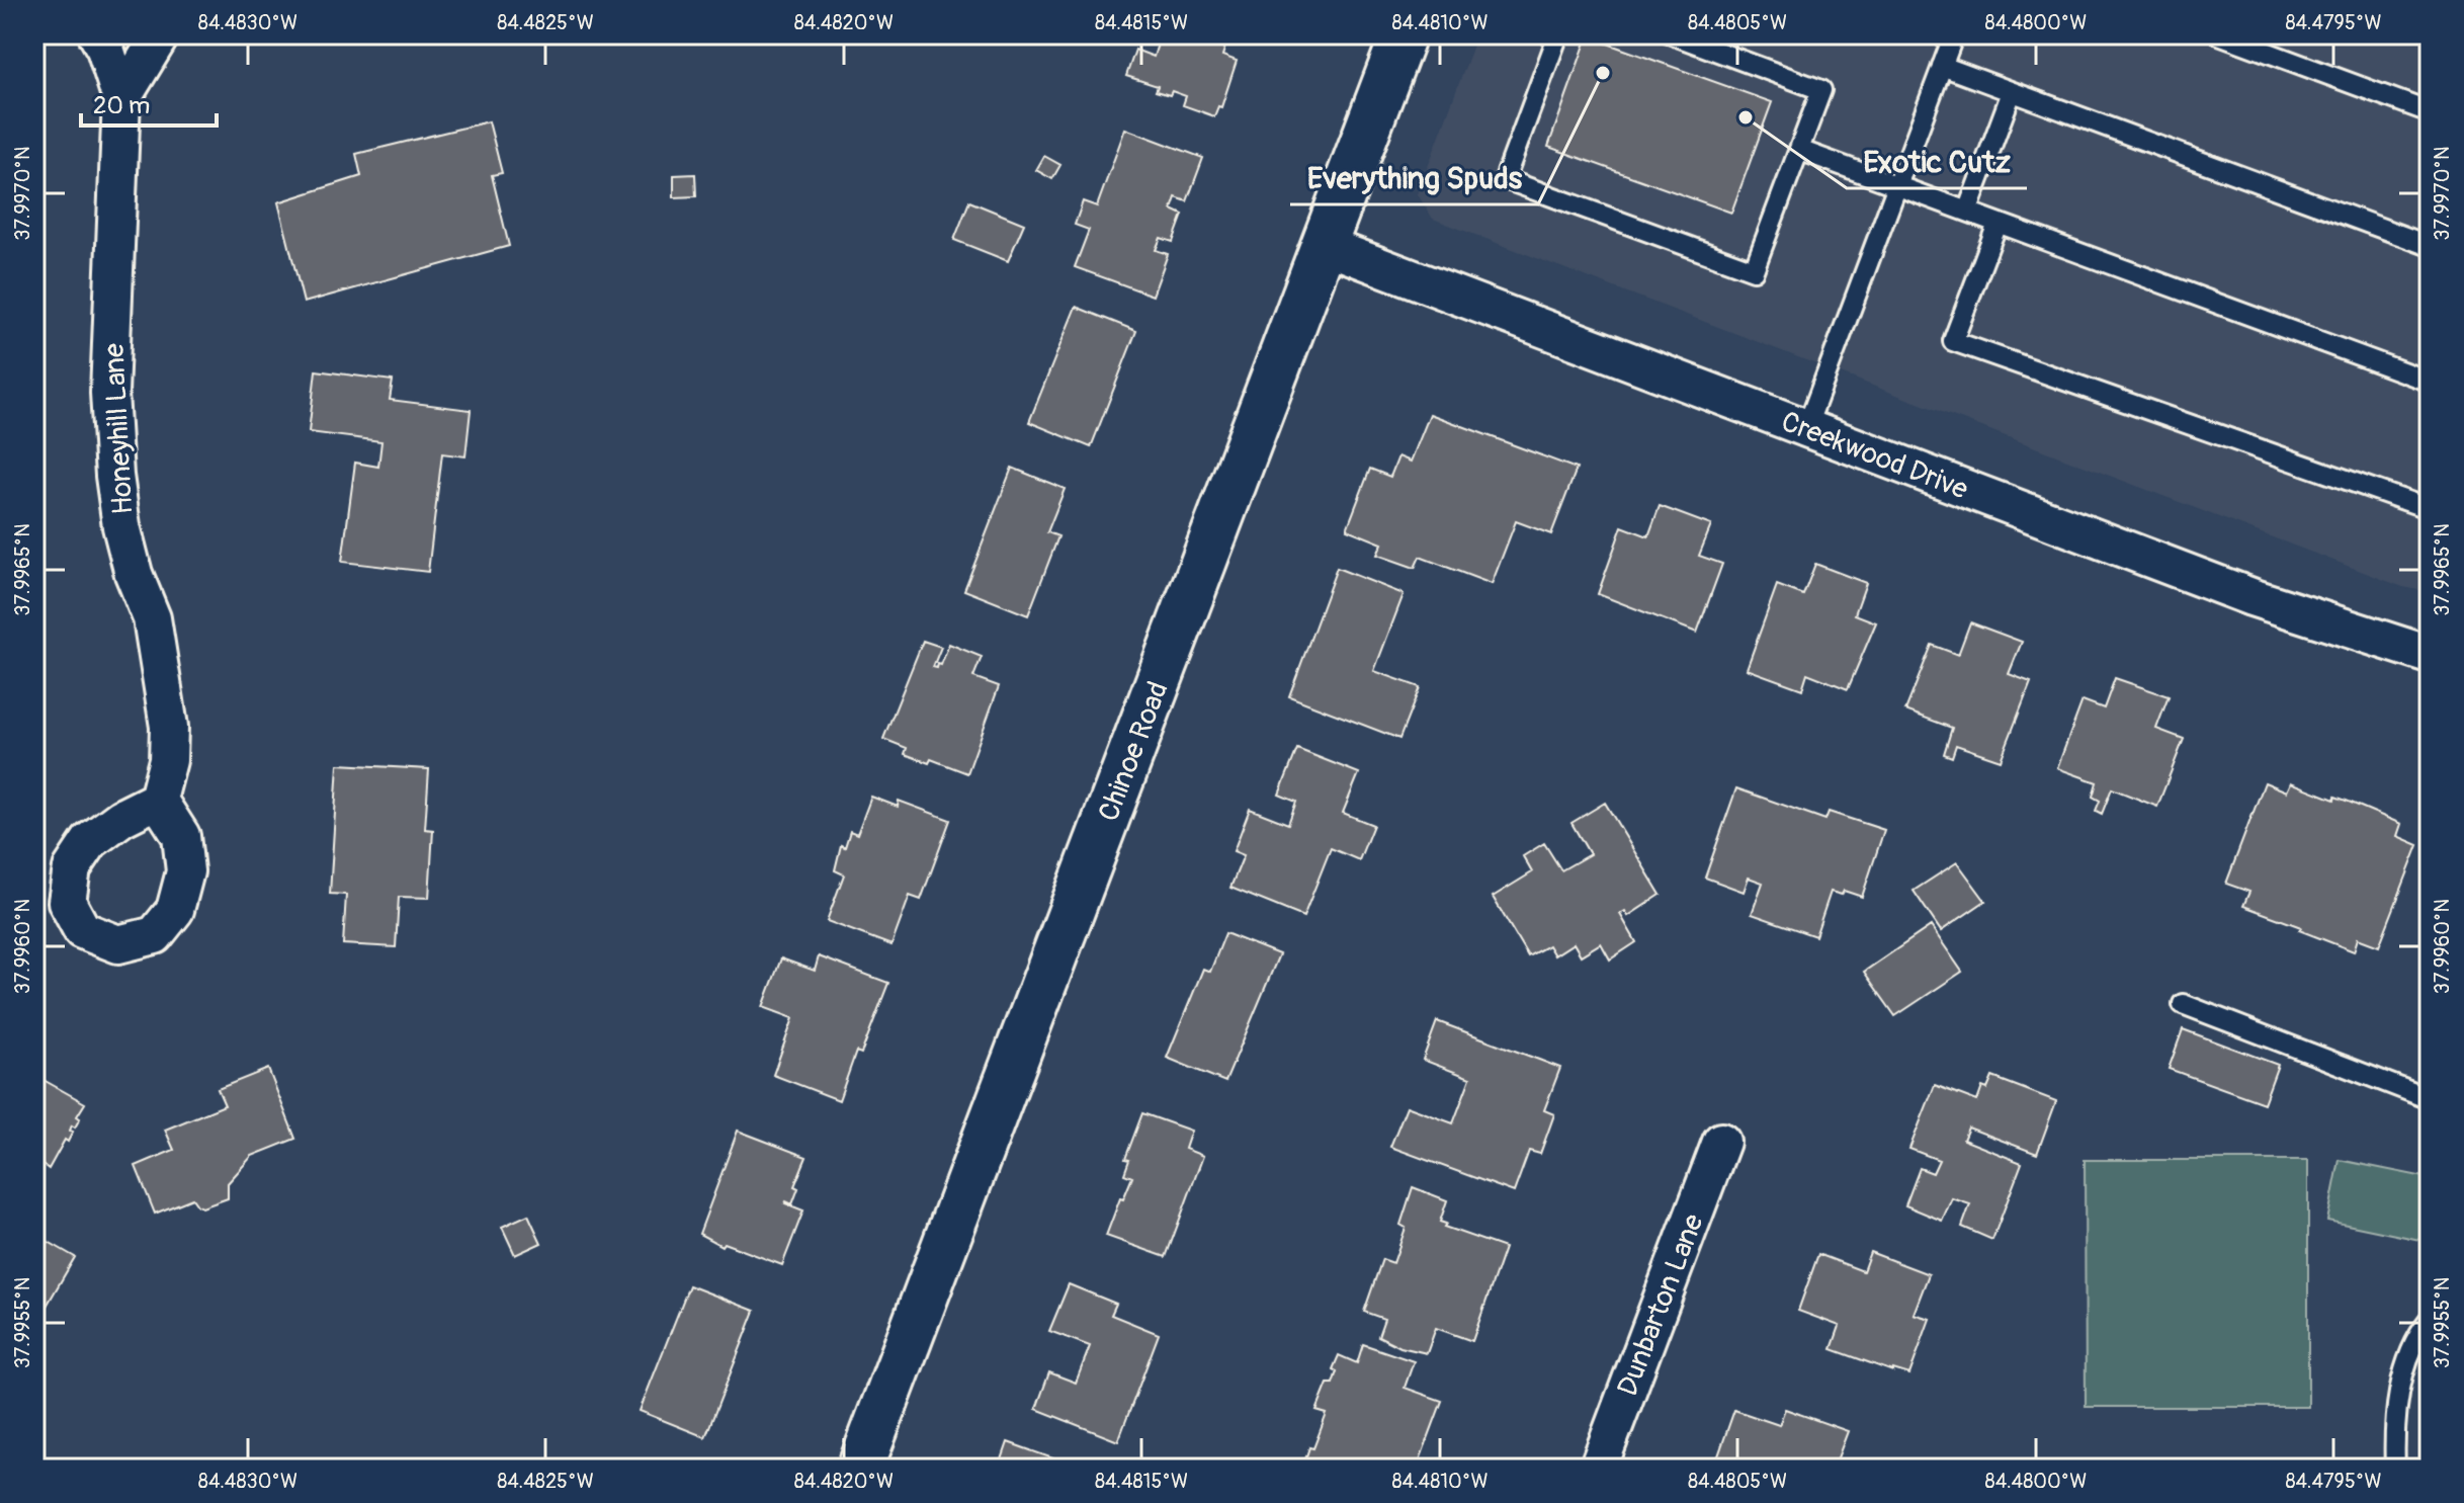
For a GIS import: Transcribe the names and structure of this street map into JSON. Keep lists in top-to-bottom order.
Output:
{
  "streets": {
    "street": [
      "Honeyhill Lane",
      "Creekwood Drive",
      "Chinoe Road",
      "Dunbarton Lane"
    ]
  },
  "crossings": [
    ["Creekwood Drive", "Chinoe Road"]
  ],
  "places": ["Everything Spuds", "Exotic Cutz"],
  "scale_bar": "20 m",
  "coordinates": [
    "84.4830°W",
    "84.4825°W",
    "84.4820°W",
    "84.4815°W",
    "84.4810°W",
    "84.4805°W",
    "84.4800°W",
    "84.4795°W",
    "37.9970°N",
    "37.9965°N",
    "37.9960°N",
    "37.9955°N"
  ]
}
